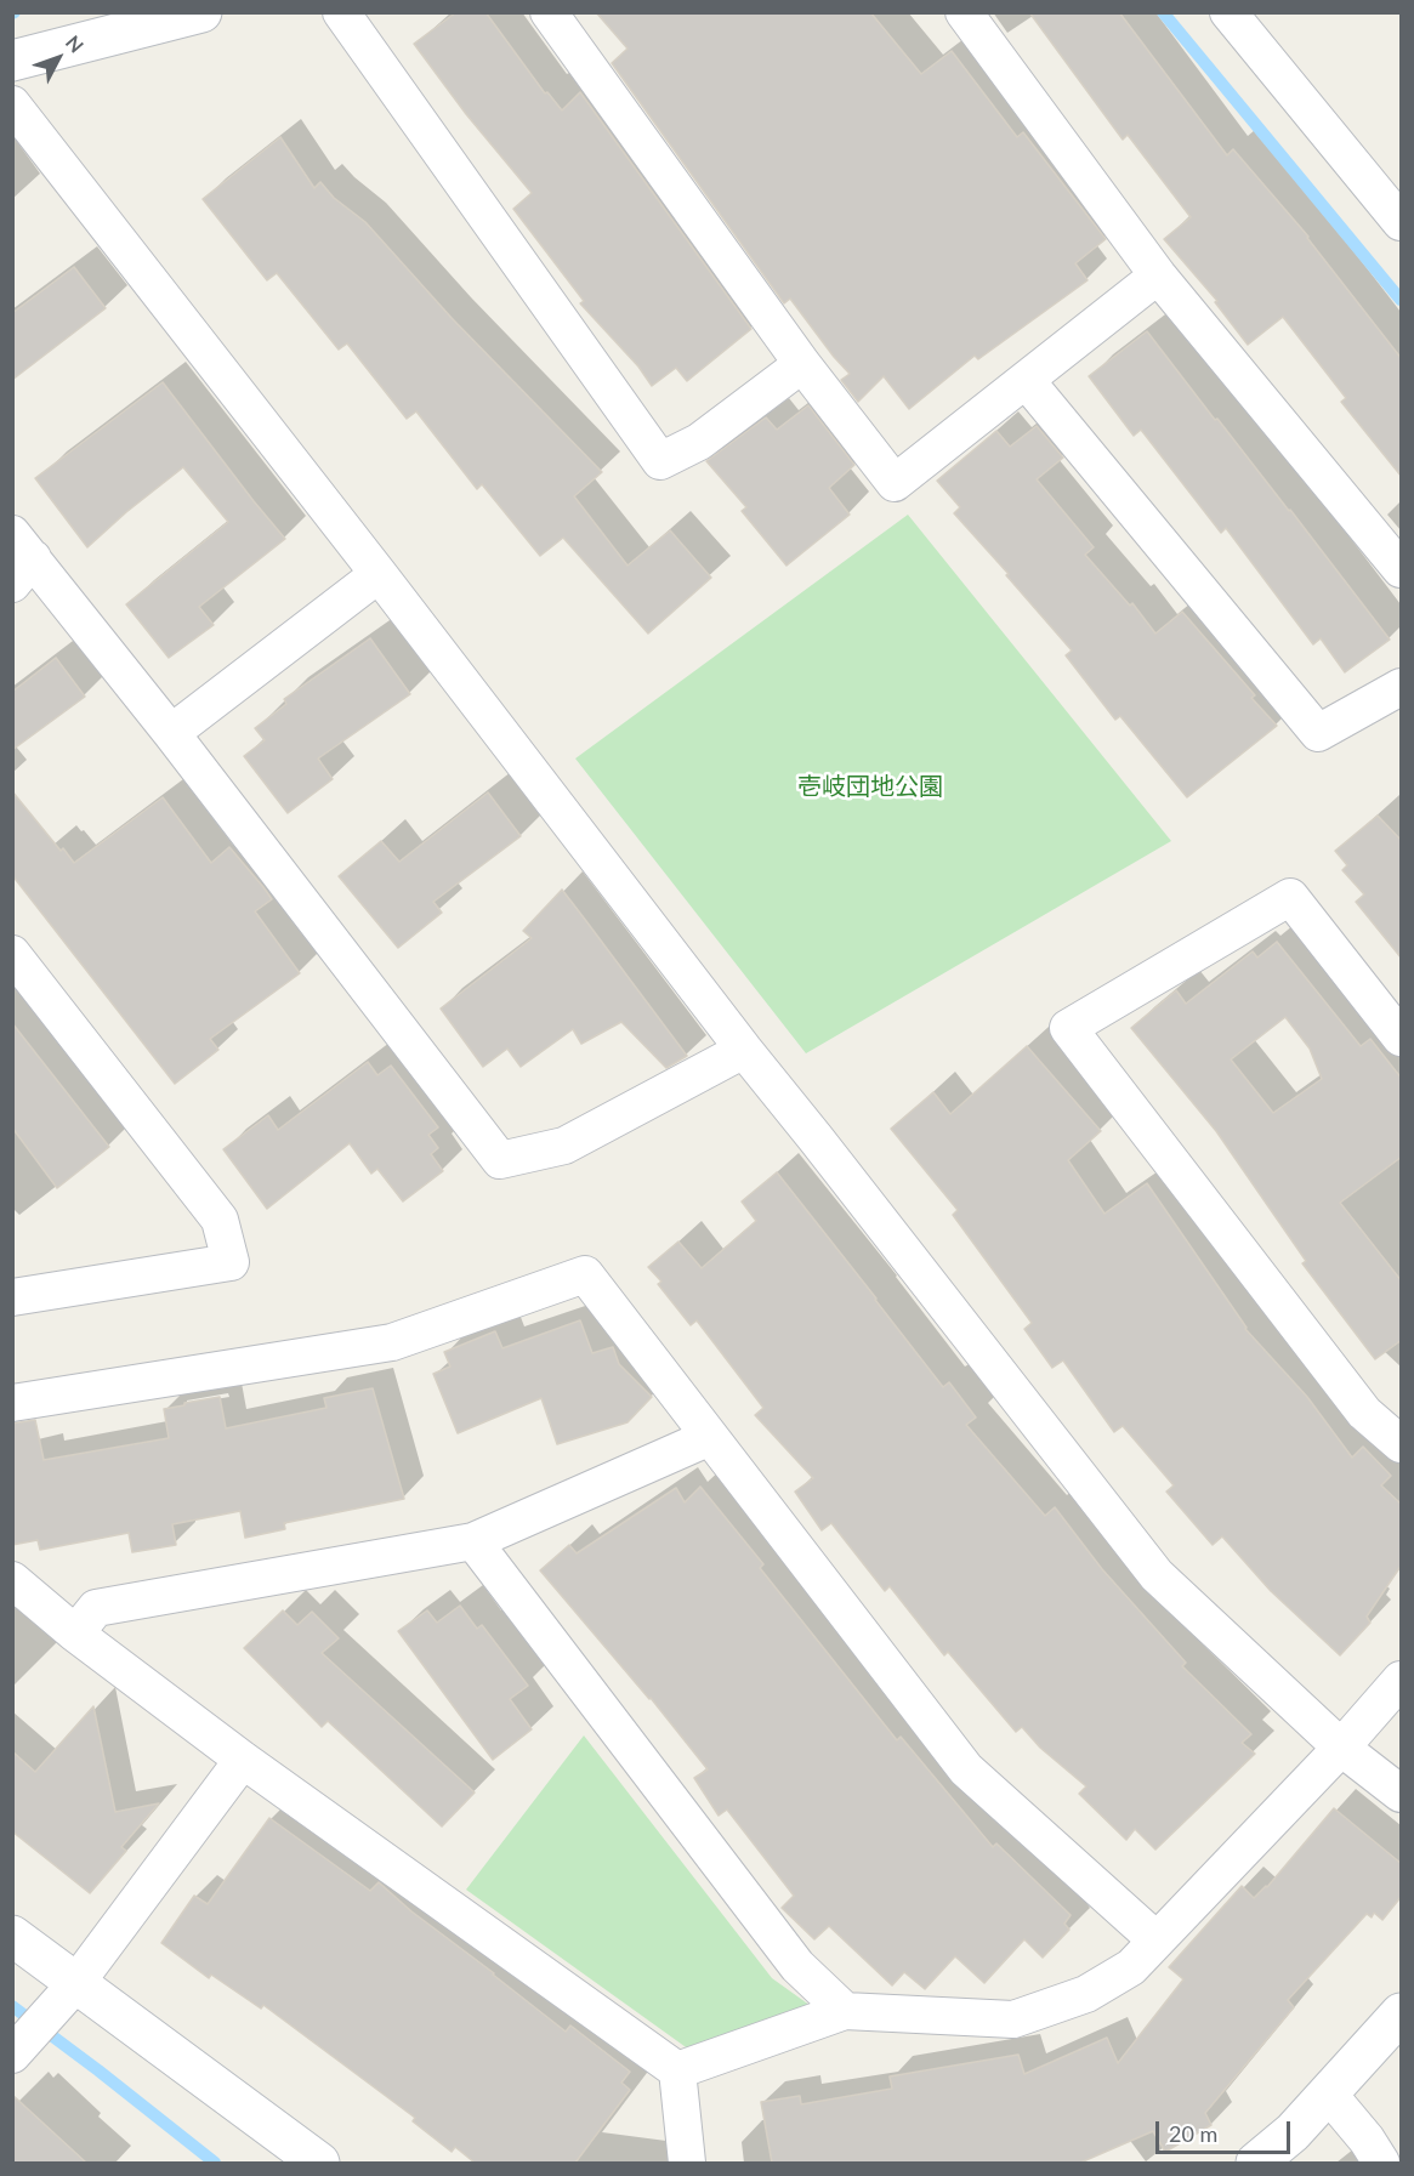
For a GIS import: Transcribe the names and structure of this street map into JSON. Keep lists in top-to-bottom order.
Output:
{
  "parks": ["壱岐団地公園"],
  "scale_bar": "20 m",
  "north": "top right"
}
